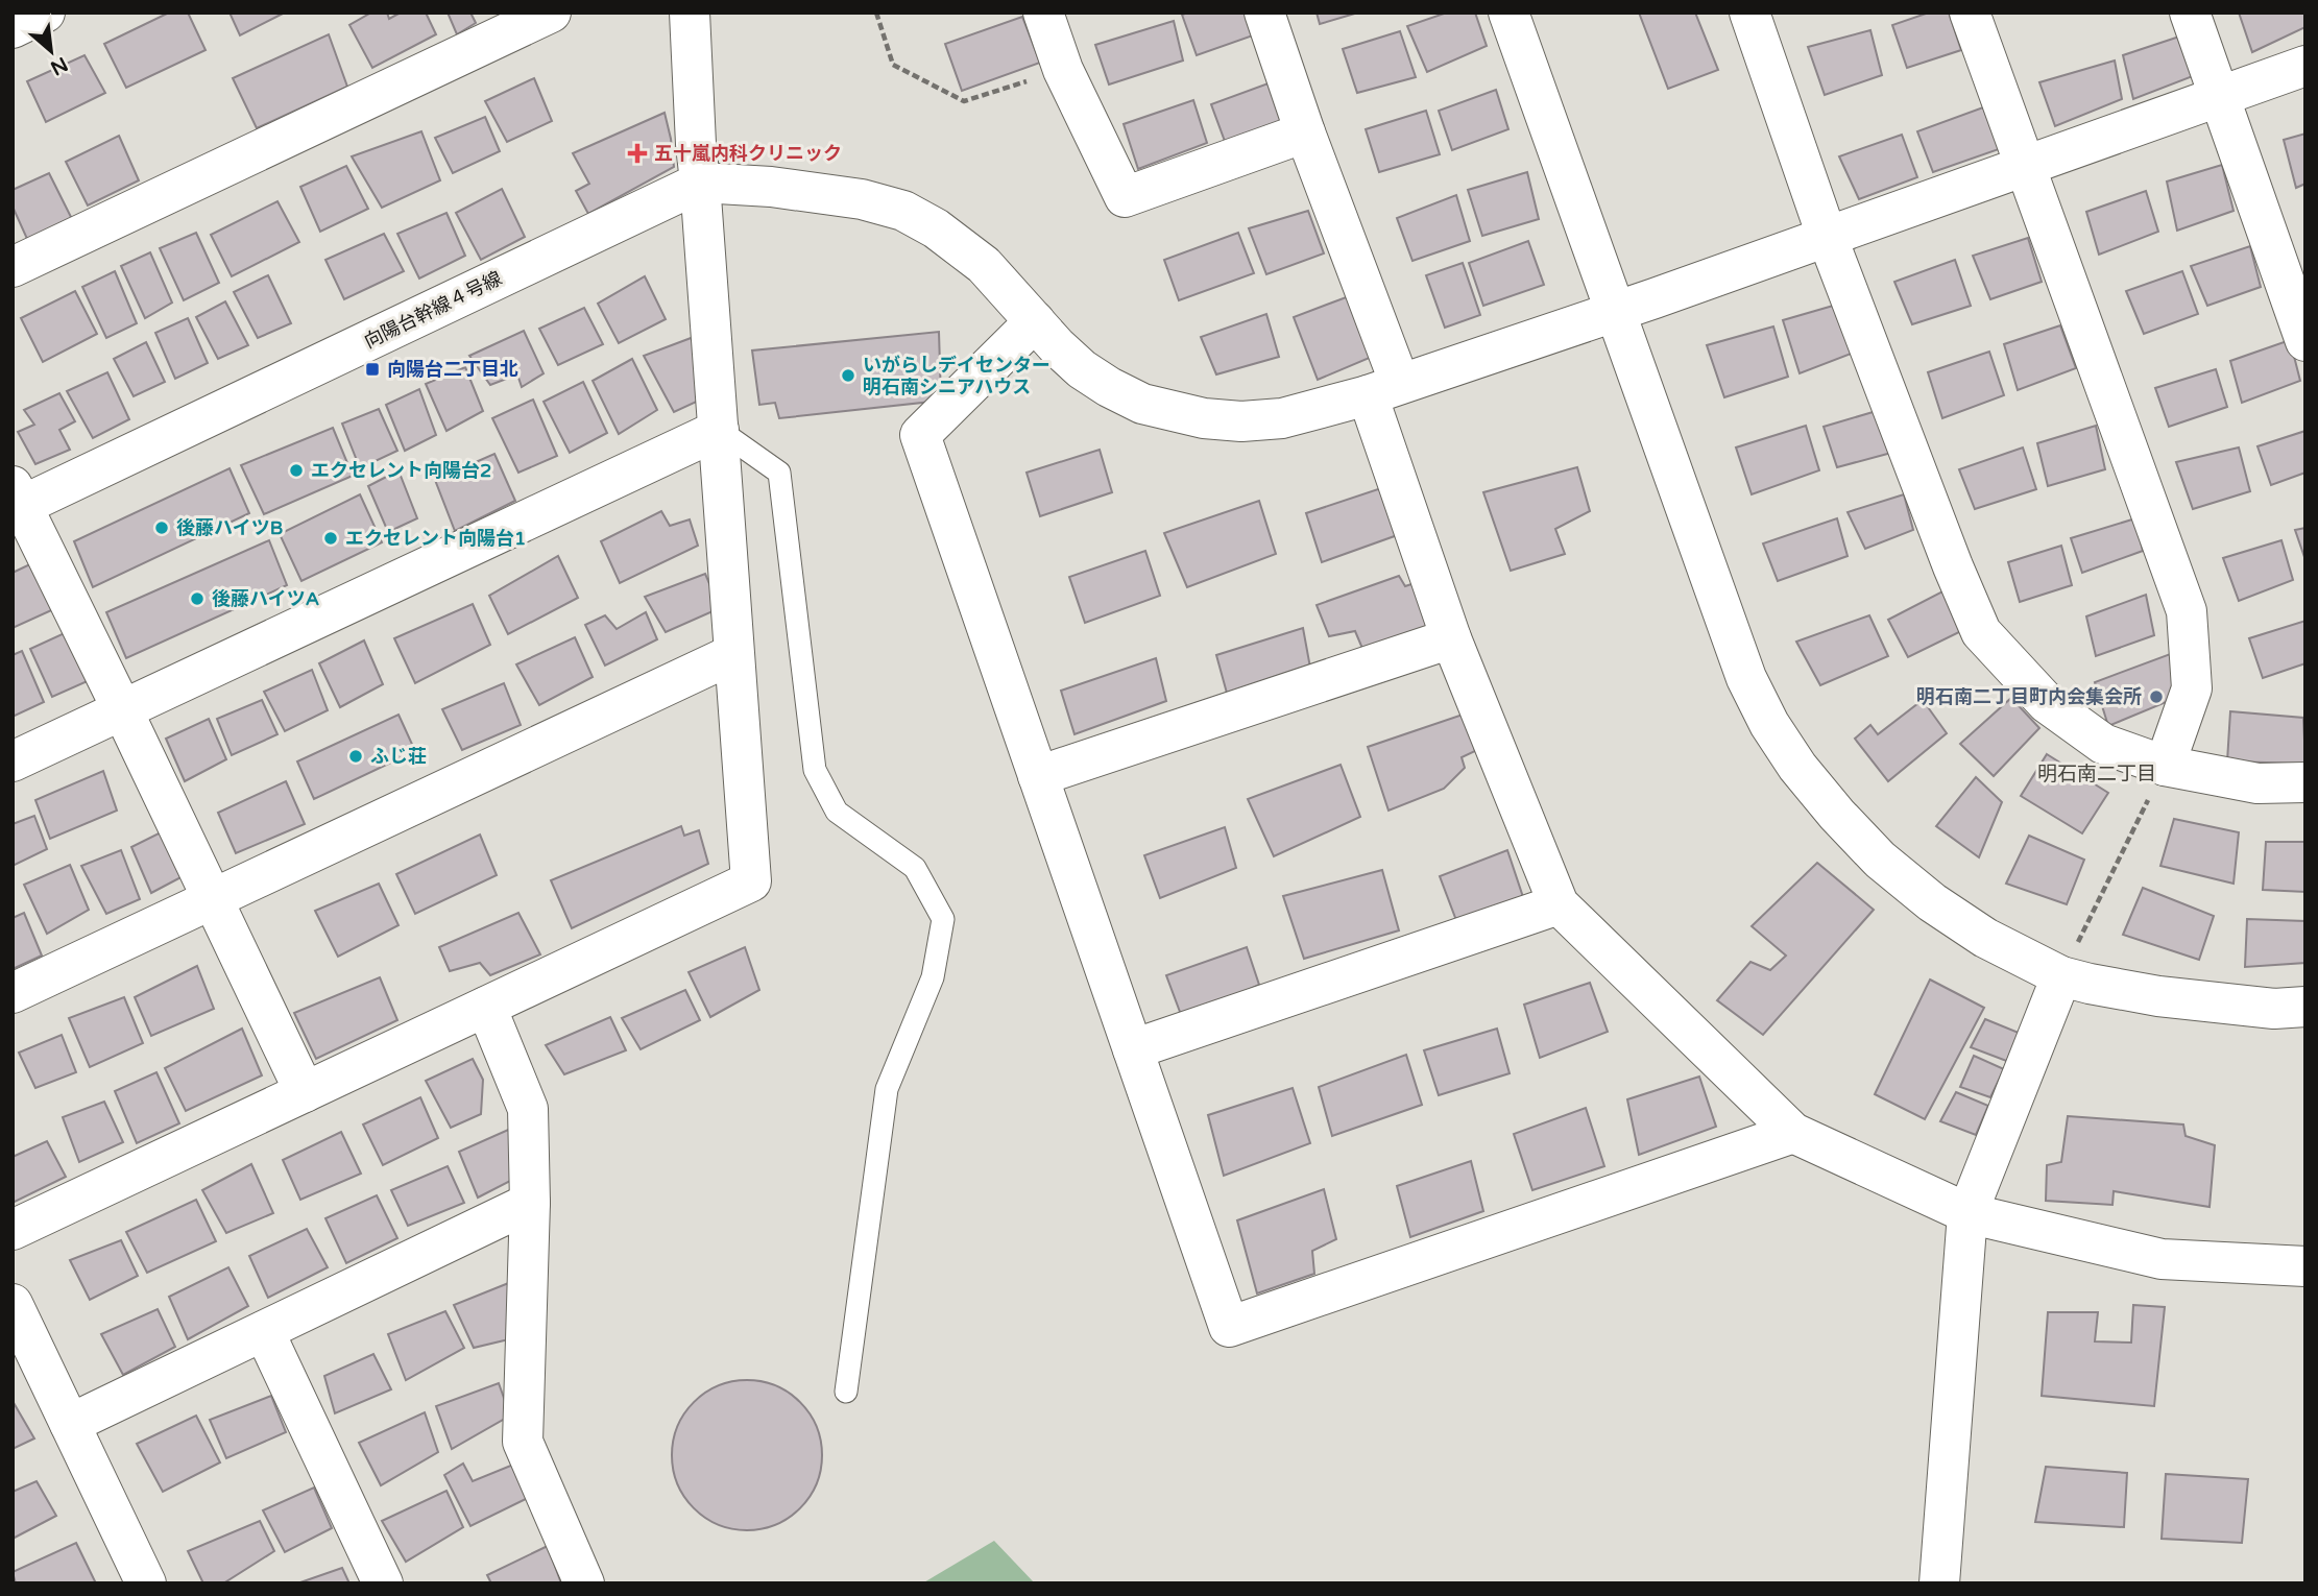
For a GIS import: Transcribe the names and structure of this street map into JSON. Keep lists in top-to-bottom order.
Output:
{
  "streets": {
    "street": ["向陽台幹線４号線"]
  },
  "districts": ["明石南二丁目"],
  "places": {
    "health": ["五十嵐内科クリニック"],
    "transit": ["向陽台二丁目北"],
    "other": [
      "いがらしデイセンター 明石南シニアハウス",
      "エクセレント向陽台2",
      "後藤ハイツB",
      "エクセレント向陽台1",
      "後藤ハイツA",
      "明石南二丁目町内会集会所",
      "ふじ荘"
    ]
  },
  "north": "bottom right"
}
